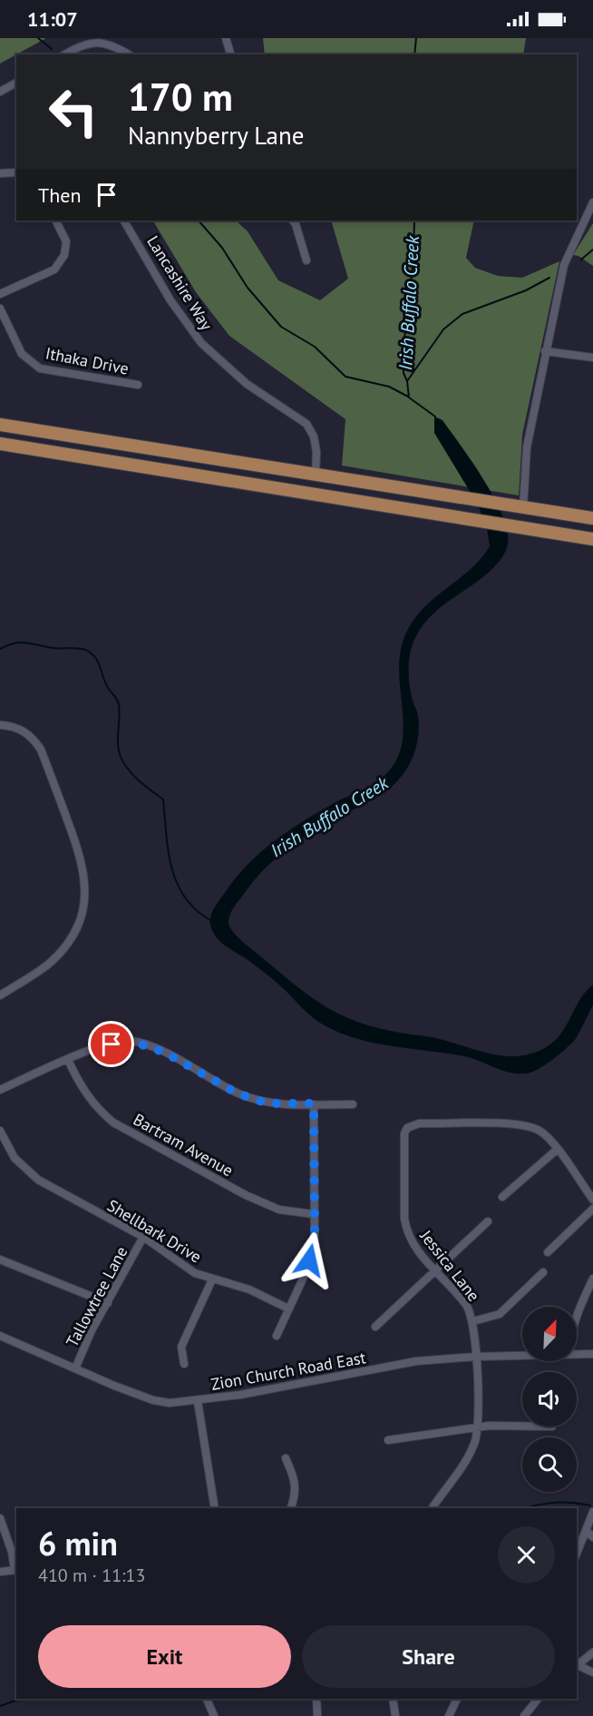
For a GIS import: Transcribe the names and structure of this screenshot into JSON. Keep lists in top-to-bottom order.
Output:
{
  "streets": {
    "street": [
      "Lancashire Way",
      "Ithaka Drive",
      "Bartram Avenue",
      "Shellbark Drive",
      "Jessica Lane",
      "Tallowtree Lane",
      "Zion Church Road East"
    ]
  },
  "crossings": [
    ["Shellbark Drive", "Tallowtree Lane"],
    ["Jessica Lane", "Zion Church Road East"],
    ["Tallowtree Lane", "Zion Church Road East"]
  ],
  "water": ["Irish Buffalo Creek"],
  "north": "top right",
  "page": {
    "status": "11:07",
    "turn": ["170 m", "Nannyberry Lane"],
    "then": "Then",
    "heading": ["6 min", "410 m · 11:13"],
    "buttons": ["Exit", "Share"]
  }
}
